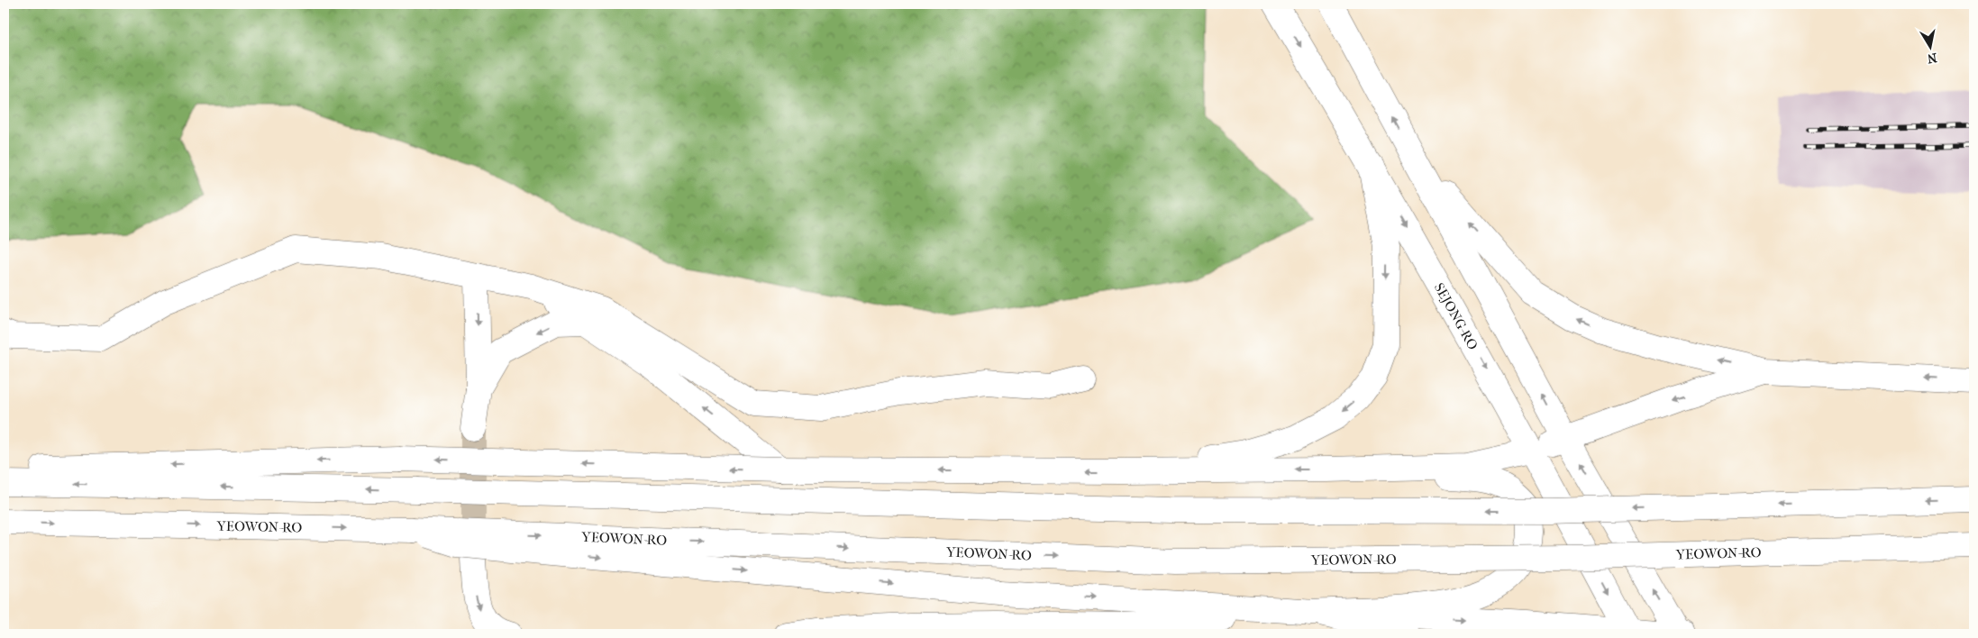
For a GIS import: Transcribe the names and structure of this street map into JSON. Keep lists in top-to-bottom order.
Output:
{
  "streets": {
    "main road": ["SEJONG-RO", "YEOWON-RO"]
  },
  "north": "bottom"
}
